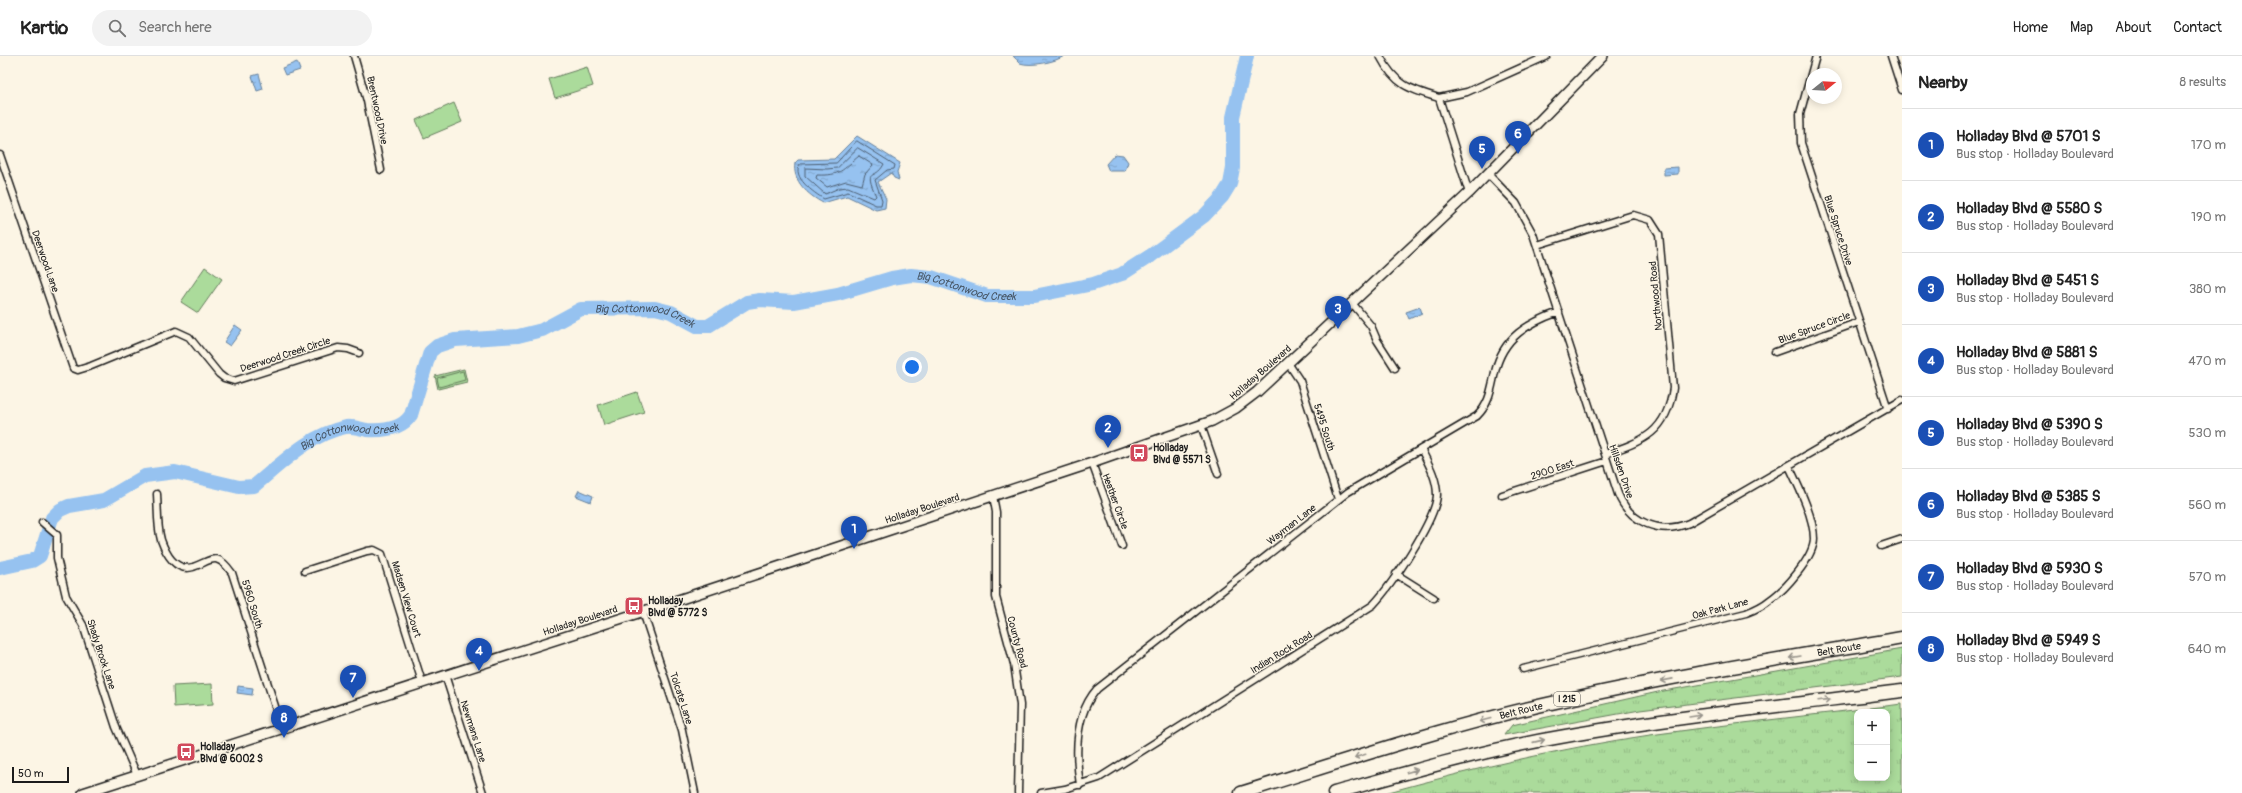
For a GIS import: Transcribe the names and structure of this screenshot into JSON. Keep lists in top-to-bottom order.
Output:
{
  "streets": {
    "highway": ["Belt Route", "I 215"],
    "main road": ["Holladay Boulevard"],
    "street": [
      "Brentwood Drive",
      "Blue Spruce Drive",
      "Deerwood Lane",
      "Northwood Road",
      "Blue Spruce Circle",
      "Deerwood Creek Circle",
      "5495 South",
      "2900 East",
      "Hillsden Drive",
      "Heather Circle",
      "Wayman Lane",
      "Madsen View Court",
      "5960 South",
      "Oak Park Lane",
      "County Road",
      "Indian Rock Road",
      "Shady Brook Lane",
      "Tolcate Lane",
      "Newmans Lane"
    ]
  },
  "crossings": [
    ["Blue Spruce Drive", "Blue Spruce Circle"],
    ["Blue Spruce Drive", "Hillsden Drive"],
    ["Deerwood Lane", "Deerwood Creek Circle"],
    ["Northwood Road", "Hillsden Drive"],
    ["Holladay Boulevard", "5495 South"],
    ["Holladay Boulevard", "Hillsden Drive"],
    ["Holladay Boulevard", "Heather Circle"],
    ["Holladay Boulevard", "Madsen View Court"],
    ["Holladay Boulevard", "5960 South"],
    ["Holladay Boulevard", "County Road"],
    ["Holladay Boulevard", "Shady Brook Lane"],
    ["Holladay Boulevard", "Tolcate Lane"],
    ["Holladay Boulevard", "Newmans Lane"],
    ["5495 South", "Wayman Lane"],
    ["2900 East", "Hillsden Drive"],
    ["Hillsden Drive", "Wayman Lane"],
    ["Hillsden Drive", "Oak Park Lane"],
    ["Wayman Lane", "Indian Rock Road"]
  ],
  "water": ["Big Cottonwood Creek"],
  "places": {
    "bus stop": ["Holladay Blvd @ 5571 S", "Holladay Blvd @ 5772 S", "Holladay Blvd @ 6002 S"]
  },
  "scale_bar": "50 m",
  "north": "right",
  "page": {
    "header": "Kartio",
    "search": "Search here",
    "nav": [
      "Home",
      "Map",
      "About",
      "Contact"
    ],
    "heading": ["Nearby", "8 results"],
    "list": [
      {
        "mark": "1",
        "name": "Holladay Blvd @ 5701 S",
        "note": "Bus stop · Holladay Boulevard",
        "value": "170 m"
      },
      {
        "mark": "2",
        "name": "Holladay Blvd @ 5580 S",
        "note": "Bus stop · Holladay Boulevard",
        "value": "190 m"
      },
      {
        "mark": "3",
        "name": "Holladay Blvd @ 5451 S",
        "note": "Bus stop · Holladay Boulevard",
        "value": "380 m"
      },
      {
        "mark": "4",
        "name": "Holladay Blvd @ 5881 S",
        "note": "Bus stop · Holladay Boulevard",
        "value": "470 m"
      },
      {
        "mark": "5",
        "name": "Holladay Blvd @ 5390 S",
        "note": "Bus stop · Holladay Boulevard",
        "value": "530 m"
      },
      {
        "mark": "6",
        "name": "Holladay Blvd @ 5385 S",
        "note": "Bus stop · Holladay Boulevard",
        "value": "560 m"
      },
      {
        "mark": "7",
        "name": "Holladay Blvd @ 5930 S",
        "note": "Bus stop · Holladay Boulevard",
        "value": "570 m"
      },
      {
        "mark": "8",
        "name": "Holladay Blvd @ 5949 S",
        "note": "Bus stop · Holladay Boulevard",
        "value": "640 m"
      }
    ],
    "pins": [
      "6",
      "5",
      "3",
      "2",
      "1",
      "4",
      "7",
      "8"
    ],
    "map_buttons": ["+", "−"],
    "scale": "50 m"
  }
}
